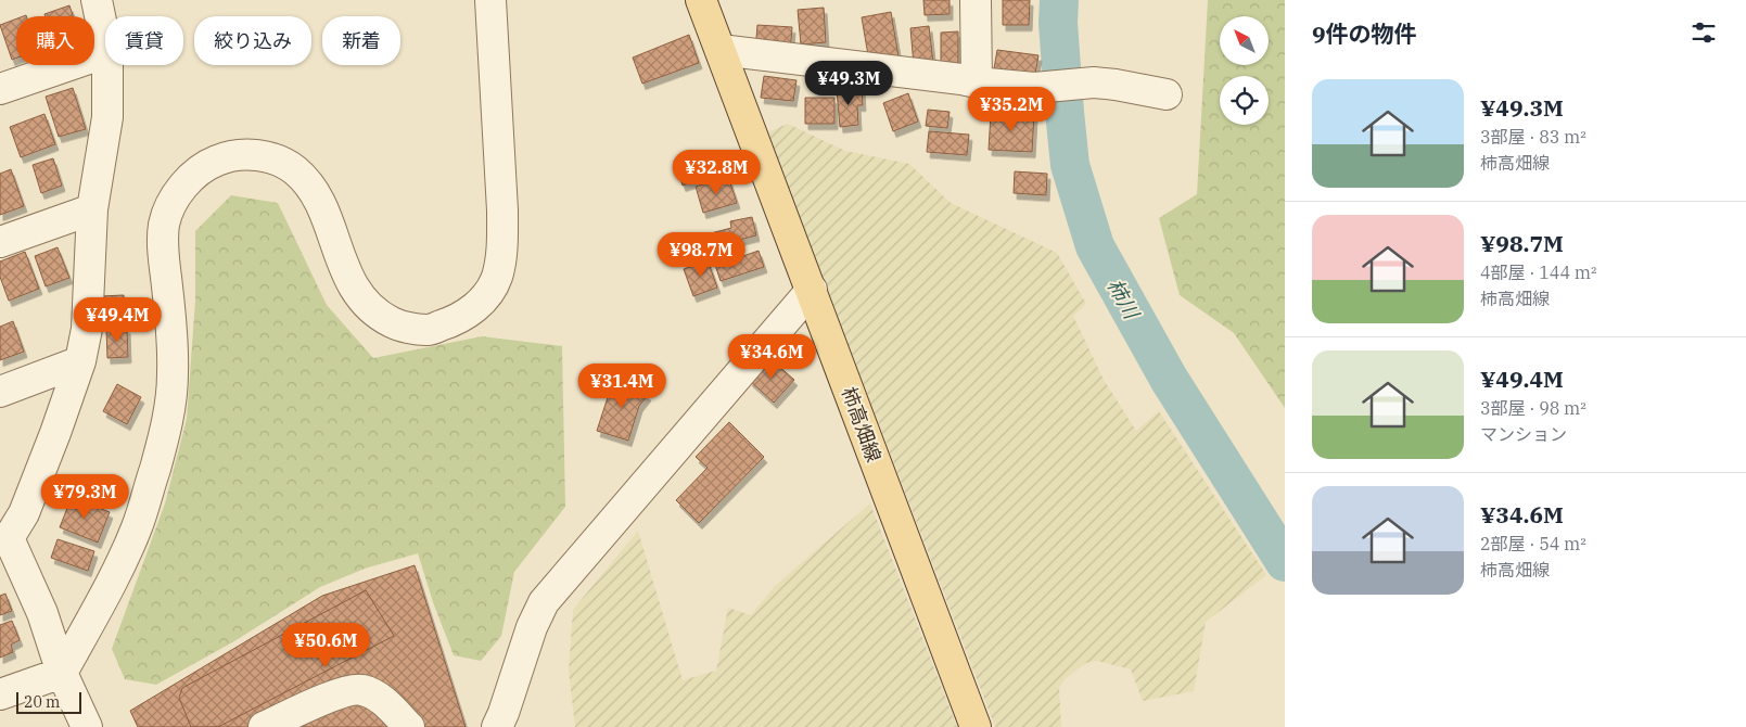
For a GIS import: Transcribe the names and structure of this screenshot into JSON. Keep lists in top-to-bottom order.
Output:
{
  "streets": {
    "main road": ["柿高畑線"]
  },
  "water": ["柿川"],
  "scale_bar": "20 m",
  "north": "top left",
  "page": {
    "heading": "9件の物件",
    "chip": [
      "購入",
      "賃貸",
      "絞り込み",
      "新着"
    ],
    "price": [
      "¥49.3M",
      "¥35.2M",
      "¥32.8M",
      "¥98.7M",
      "¥49.4M",
      "¥34.6M",
      "¥31.4M",
      "¥79.3M",
      "¥50.6M"
    ],
    "list": [
      {
        "name": "¥49.3M",
        "note": "3部屋 · 83 m² · 柿高畑線"
      },
      {
        "name": "¥98.7M",
        "note": "4部屋 · 144 m² · 柿高畑線"
      },
      {
        "name": "¥49.4M",
        "note": "3部屋 · 98 m² · マンション"
      },
      {
        "name": "¥34.6M",
        "note": "2部屋 · 54 m² · 柿高畑線"
      }
    ],
    "scale": "20 m"
  }
}
